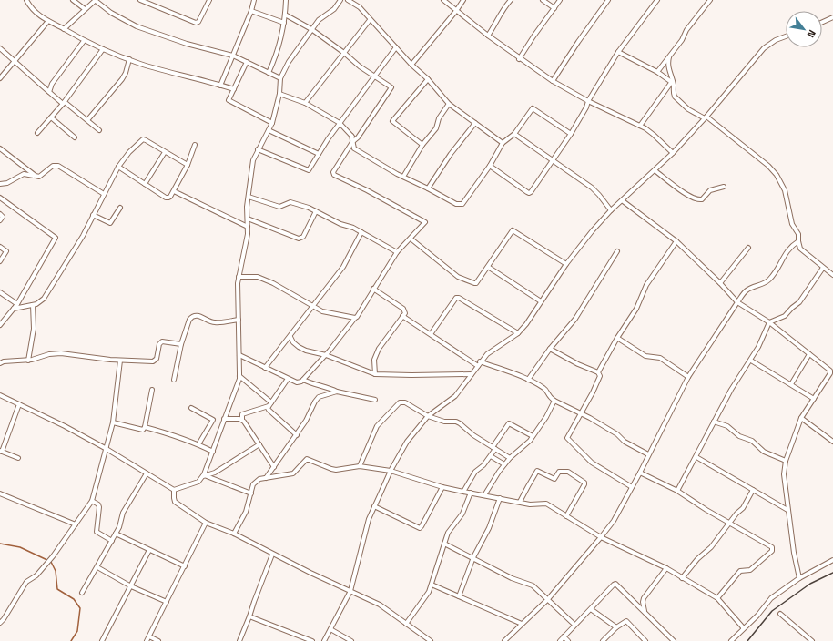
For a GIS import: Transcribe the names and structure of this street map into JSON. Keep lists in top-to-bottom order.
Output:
{
  "north": "bottom right"
}
